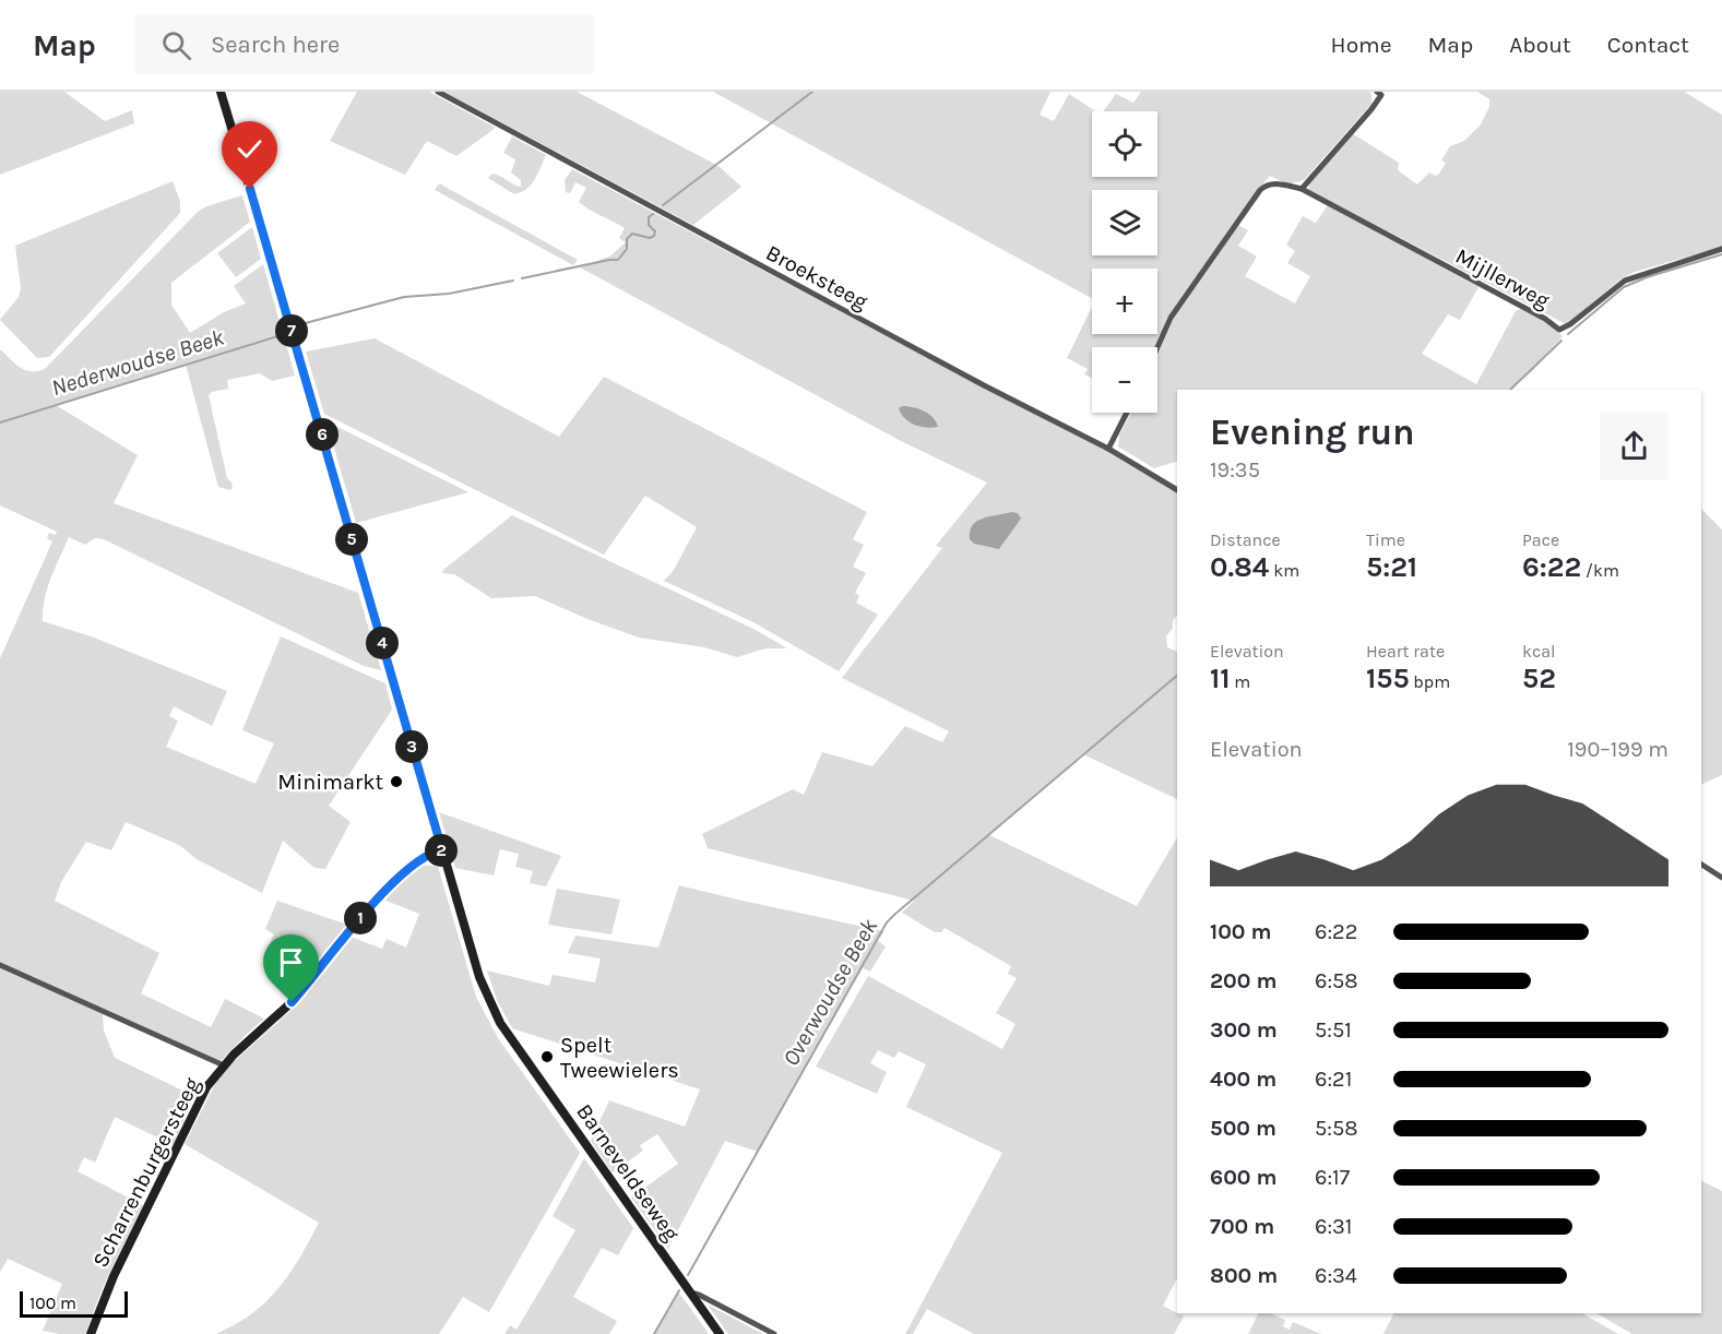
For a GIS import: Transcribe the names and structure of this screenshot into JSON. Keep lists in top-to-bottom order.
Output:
{
  "streets": {
    "main road": ["Scharrenburgersteeg", "Barneveldseweg"],
    "street": ["Broeksteeg", "Mijllerweg"]
  },
  "crossings": [
    ["Scharrenburgersteeg", "Barneveldseweg"]
  ],
  "water": ["Nederwoudse Beek", "Overwoudse Beek"],
  "places": ["Minimarkt", "Spelt Tweewielers"],
  "scale_bar": "100 m",
  "page": {
    "header": "Map",
    "search": "Search here",
    "nav": [
      "Home",
      "Map",
      "About",
      "Contact"
    ],
    "map_buttons": ["+", "−"],
    "pins": [
      "7",
      "6",
      "5",
      "4",
      "3",
      "2",
      "1"
    ],
    "heading": ["Evening run", "19:35"],
    "stats": [
      ["Distance", "0.84 km"],
      ["Time", "5:21"],
      ["Pace", "6:22 /km"],
      ["Elevation", "11 m"],
      ["Heart rate", "155 bpm"],
      ["kcal", "52"]
    ],
    "chart": ["Elevation", "190–199 m"],
    "list": [
      {
        "name": "100 m",
        "note": "6:22"
      },
      {
        "name": "200 m",
        "note": "6:58"
      },
      {
        "name": "300 m",
        "note": "5:51"
      },
      {
        "name": "400 m",
        "note": "6:21"
      },
      {
        "name": "500 m",
        "note": "5:58"
      },
      {
        "name": "600 m",
        "note": "6:17"
      },
      {
        "name": "700 m",
        "note": "6:31"
      },
      {
        "name": "800 m",
        "note": "6:34"
      }
    ],
    "scale": "100 m"
  }
}
